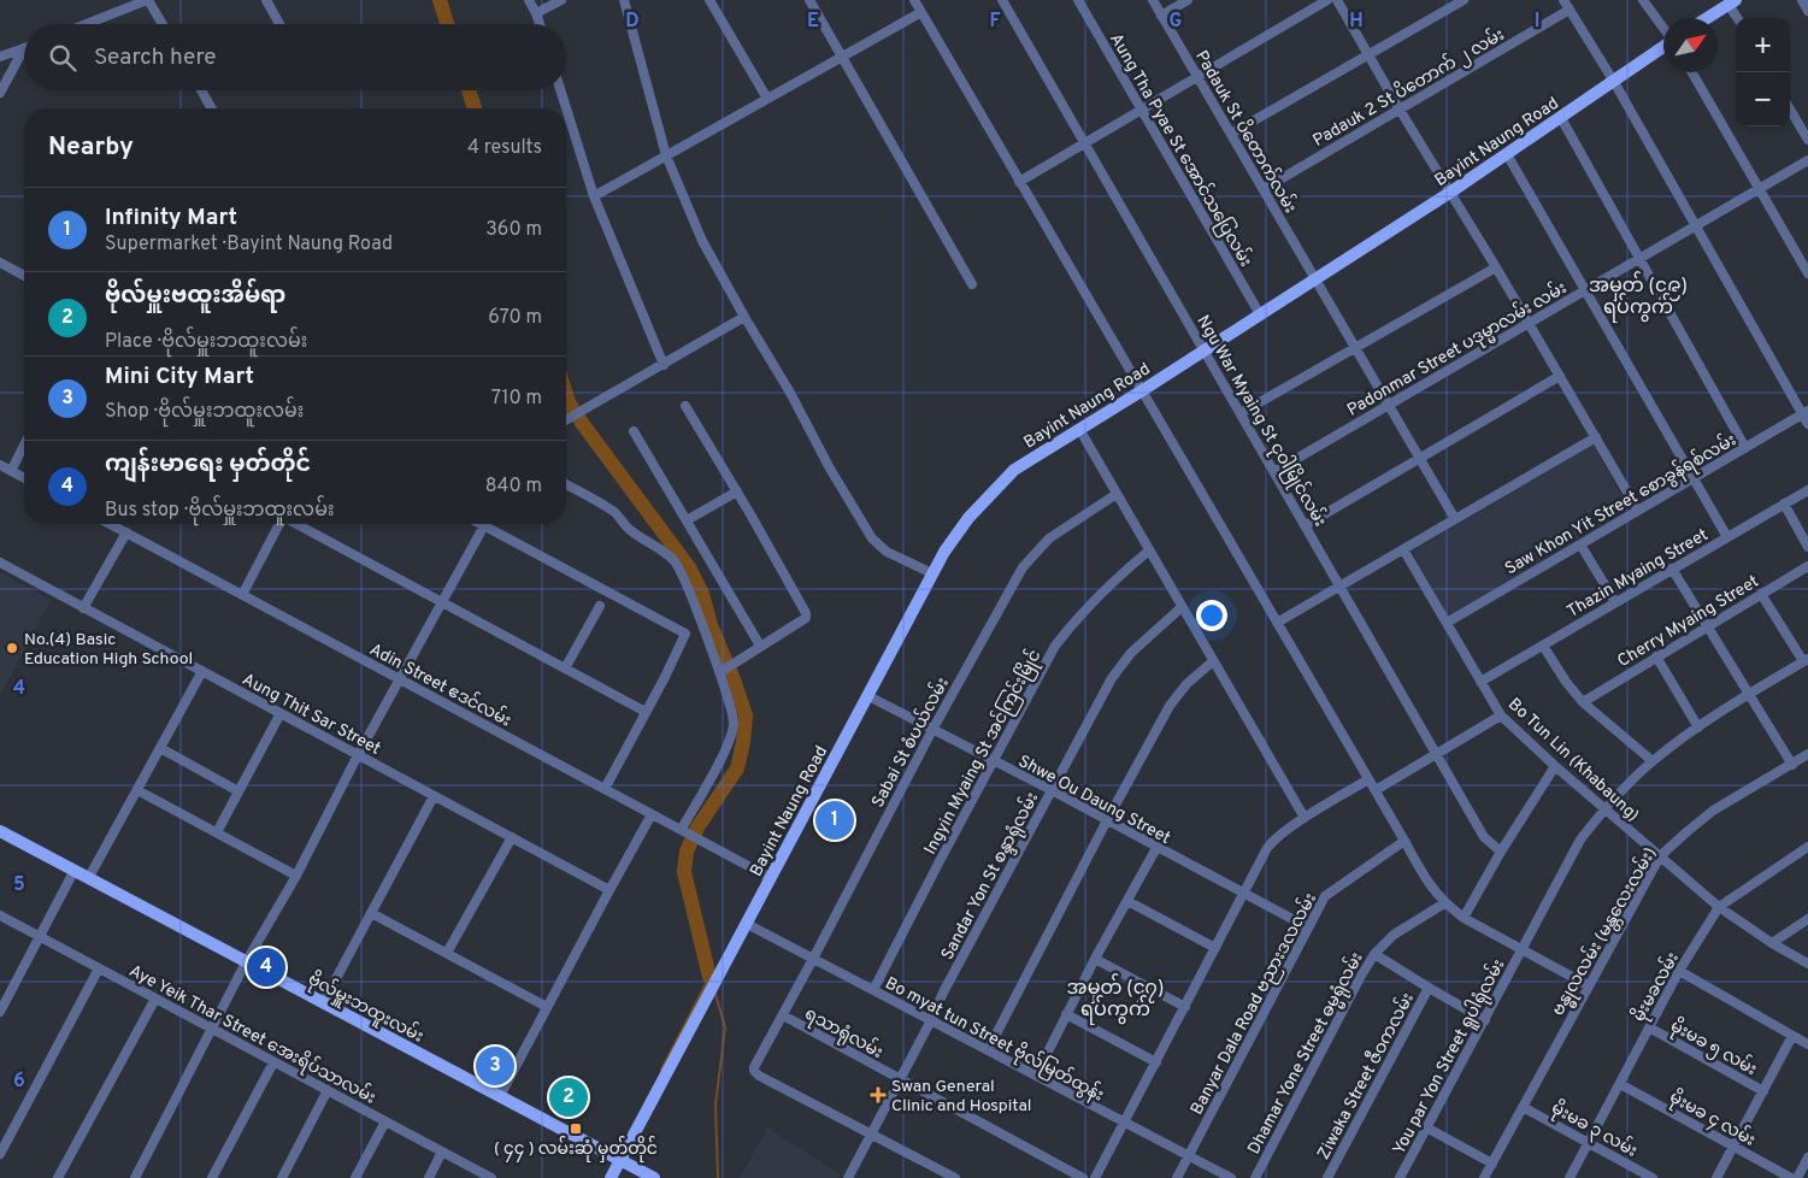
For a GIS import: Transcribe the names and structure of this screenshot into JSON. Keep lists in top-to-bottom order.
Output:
{
  "streets": {
    "main road": ["Bayint Naung Road", "ဗိုလ်မှူးဘထူးလမ်း"],
    "street": [
      "Padauk 2 St ပိတောက် ၂ လမ်း",
      "Padauk St ပိတောက်လမ်း",
      "Aung Tha Pyae St အောင်သပြေလမ်း",
      "Padonmar Street ပဒုမ္မာလမ်း လမ်း",
      "Ngu War Myaing St ငုဝါမြိုင်လမ်း",
      "Saw Khon Yit Street စောခွန်ရစ်လမ်း",
      "Thazin Myaing Street",
      "Cherry Myaing Street",
      "Adin Street ဧဒင်လမ်း",
      "Aung Thit Sar Street",
      "Sabai St စံပယ်လမ်း",
      "Ingyin Myaing St အင်ကြင်းမြိုင်",
      "Bo Tun Lin (Khabaung)",
      "Shwe Ou Daung Street",
      "Sandar Yon St စန္ဒာရုံလမ်း",
      "ဗန္ဓုလလမ်း (မန္တလေးလမ်း)",
      "မိုးမခလမ်း",
      "Banyar Dala Road ဗညားဒလလမ်း",
      "ရသာရုံလမ်း",
      "Aye Yeik Thar Street အေးရိပ်သာလမ်း",
      "Bo myat tun Street ဗိုလ်မြတ်ထွန်း",
      "မိုးမခ ၅ လမ်း",
      "Dhamar Yone Street ဓမ္မရုံလမ်း",
      "You par Yon Street ရူပါရုံလမ်း",
      "Ziwaka Street ဇီဝကလမ်း",
      "မိုးမခ ၄ လမ်း",
      "မိုးမခ ၃ လမ်း"
    ]
  },
  "crossings": [
    ["Padauk 2 St ပိတောက် ၂ လမ်း", "Padauk St ပိတောက်လမ်း"],
    ["Padauk St ပိတောက်လမ်း", "Bayint Naung Road"],
    ["Padauk St ပိတောက်လမ်း", "Padonmar Street ပဒုမ္မာလမ်း လမ်း"],
    ["Bayint Naung Road", "Aung Tha Pyae St အောင်သပြေလမ်း"],
    ["Bayint Naung Road", "Ngu War Myaing St ငုဝါမြိုင်လမ်း"],
    ["Bayint Naung Road", "Adin Street ဧဒင်လမ်း"],
    ["Bayint Naung Road", "Shwe Ou Daung Street"],
    ["Bayint Naung Road", "ဗိုလ်မှူးဘထူးလမ်း"],
    ["Bayint Naung Road", "Bo myat tun Street ဗိုလ်မြတ်ထွန်း"],
    ["Padonmar Street ပဒုမ္မာလမ်း လမ်း", "Ngu War Myaing St ငုဝါမြိုင်လမ်း"],
    ["Saw Khon Yit Street စောခွန်ရစ်လမ်း", "Bo Tun Lin (Khabaung)"],
    ["Thazin Myaing Street", "Bo Tun Lin (Khabaung)"],
    ["Sabai St စံပယ်လမ်း", "Shwe Ou Daung Street"],
    ["Sabai St စံပယ်လမ်း", "Sandar Yon St စန္ဒာရုံလမ်း"],
    ["Sabai St စံပယ်လမ်း", "ရသာရုံလမ်း"],
    ["Sabai St စံပယ်လမ်း", "Bo myat tun Street ဗိုလ်မြတ်ထွန်း"],
    ["Ingyin Myaing St အင်ကြင်းမြိုင်", "Shwe Ou Daung Street"],
    ["Ingyin Myaing St အင်ကြင်းမြိုင်", "Bo myat tun Street ဗိုလ်မြတ်ထွန်း"],
    ["Bo Tun Lin (Khabaung)", "ဗန္ဓုလလမ်း (မန္တလေးလမ်း)"],
    ["Bo Tun Lin (Khabaung)", "မိုးမခလမ်း"],
    ["Bo Tun Lin (Khabaung)", "You par Yon Street ရူပါရုံလမ်း"],
    ["Shwe Ou Daung Street", "Sandar Yon St စန္ဒာရုံလမ်း"],
    ["Shwe Ou Daung Street", "Banyar Dala Road ဗညားဒလလမ်း"],
    ["Sandar Yon St စန္ဒာရုံလမ်း", "ရသာရုံလမ်း"],
    ["Sandar Yon St စန္ဒာရုံလမ်း", "Bo myat tun Street ဗိုလ်မြတ်ထွန်း"],
    ["ဗန္ဓုလလမ်း (မန္တလေးလမ်း)", "မိုးမခ ၃ လမ်း"],
    ["မိုးမခလမ်း", "မိုးမခ ၅ လမ်း"],
    ["မိုးမခလမ်း", "မိုးမခ ၄ လမ်း"],
    ["မိုးမခလမ်း", "မိုးမခ ၃ လမ်း"],
    ["Banyar Dala Road ဗညားဒလလမ်း", "Bo myat tun Street ဗိုလ်မြတ်ထွန်း"]
  ],
  "districts": ["အမှတ် (၄၉) ရပ်ကွက်", "အမှတ် (၄၇) ရပ်ကွက်"],
  "places": {
    "other": ["No.(4) Basic Education High School"],
    "health": ["Swan General Clinic and Hospital"],
    "transit": ["( ၄၄ ) လမ်းဆုံ မှတ်တိုင်"]
  },
  "north": "top right",
  "page": {
    "map_buttons": ["+", "−"],
    "search": "Search here",
    "heading": ["Nearby", "4 results"],
    "list": [
      {
        "mark": "1",
        "name": "Infinity Mart",
        "note": "Supermarket · Bayint Naung Road",
        "value": "360 m"
      },
      {
        "mark": "2",
        "name": "ဗိုလ်မှူးဗထူးအိမ်ရာ",
        "note": "Place · ဗိုလ်မှူးဘထူးလမ်း",
        "value": "670 m"
      },
      {
        "mark": "3",
        "name": "Mini City Mart",
        "note": "Shop · ဗိုလ်မှူးဘထူးလမ်း",
        "value": "710 m"
      },
      {
        "mark": "4",
        "name": "ကျန်းမာရေး မှတ်တိုင်",
        "note": "Bus stop · ဗိုလ်မှူးဘထူးလမ်း",
        "value": "840 m"
      }
    ],
    "pins": [
      "1",
      "4",
      "3",
      "2"
    ]
  },
  "grid": {
    "columns": [
      "D",
      "E",
      "F",
      "G",
      "H",
      "I"
    ],
    "rows": ["4", "5", "6"]
  }
}
